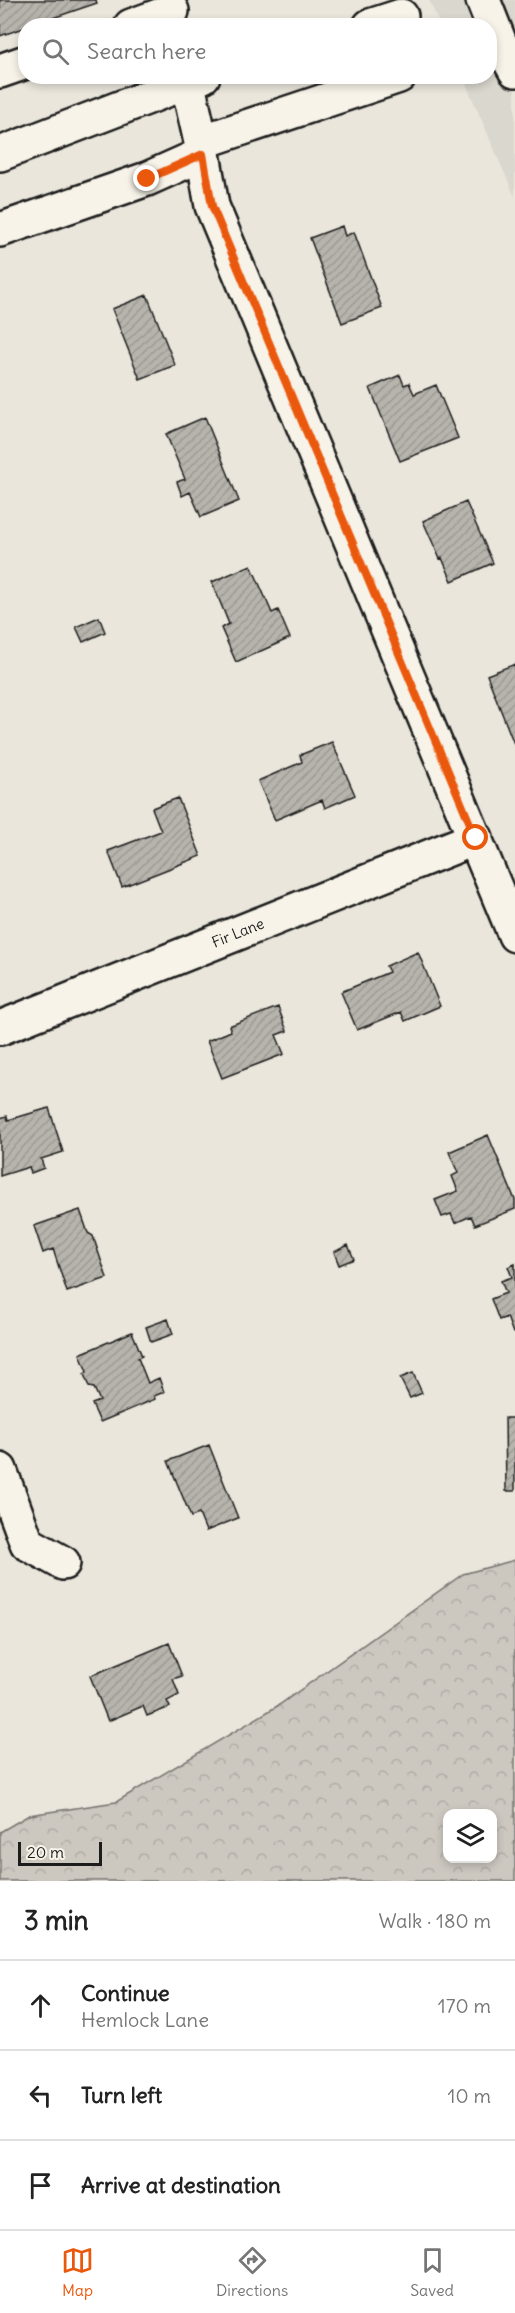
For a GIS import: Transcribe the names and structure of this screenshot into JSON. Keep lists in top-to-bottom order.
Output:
{
  "streets": {
    "street": ["Fir Lane"]
  },
  "scale_bar": "20 m",
  "page": {
    "search": "Search here",
    "scale": "20 m",
    "heading": ["3 min", "Walk · 180 m"],
    "list": [
      ["Continue", "Hemlock Lane", "170 m"],
      ["Turn left", "10 m"],
      "Arrive at destination"
    ],
    "nav": ["Map", "Directions", "Saved"]
  }
}
